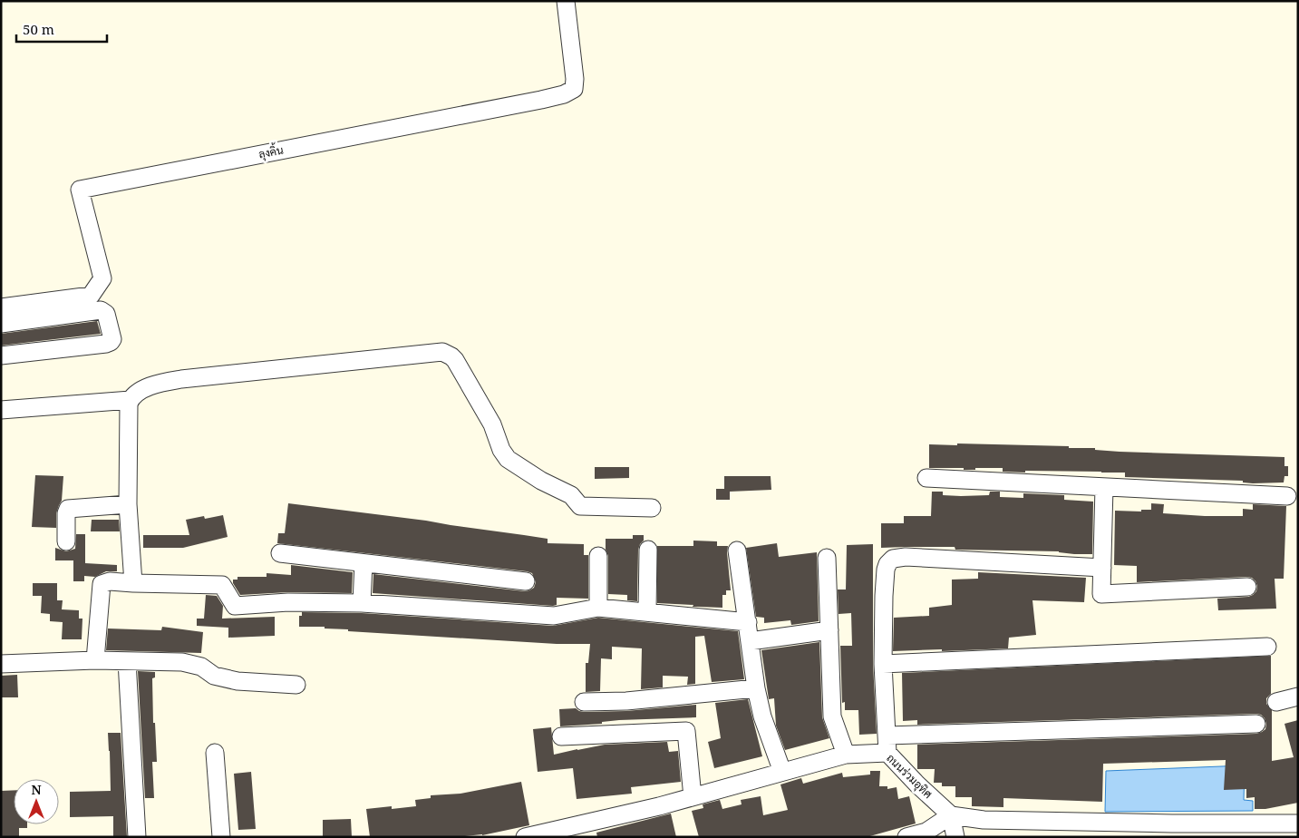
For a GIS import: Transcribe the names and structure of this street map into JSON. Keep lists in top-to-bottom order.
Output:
{
  "streets": {
    "street": ["ลุงคิ้น", "ถนนร่วมอุทิศ"]
  },
  "scale_bar": "50 m",
  "north": "top"
}
